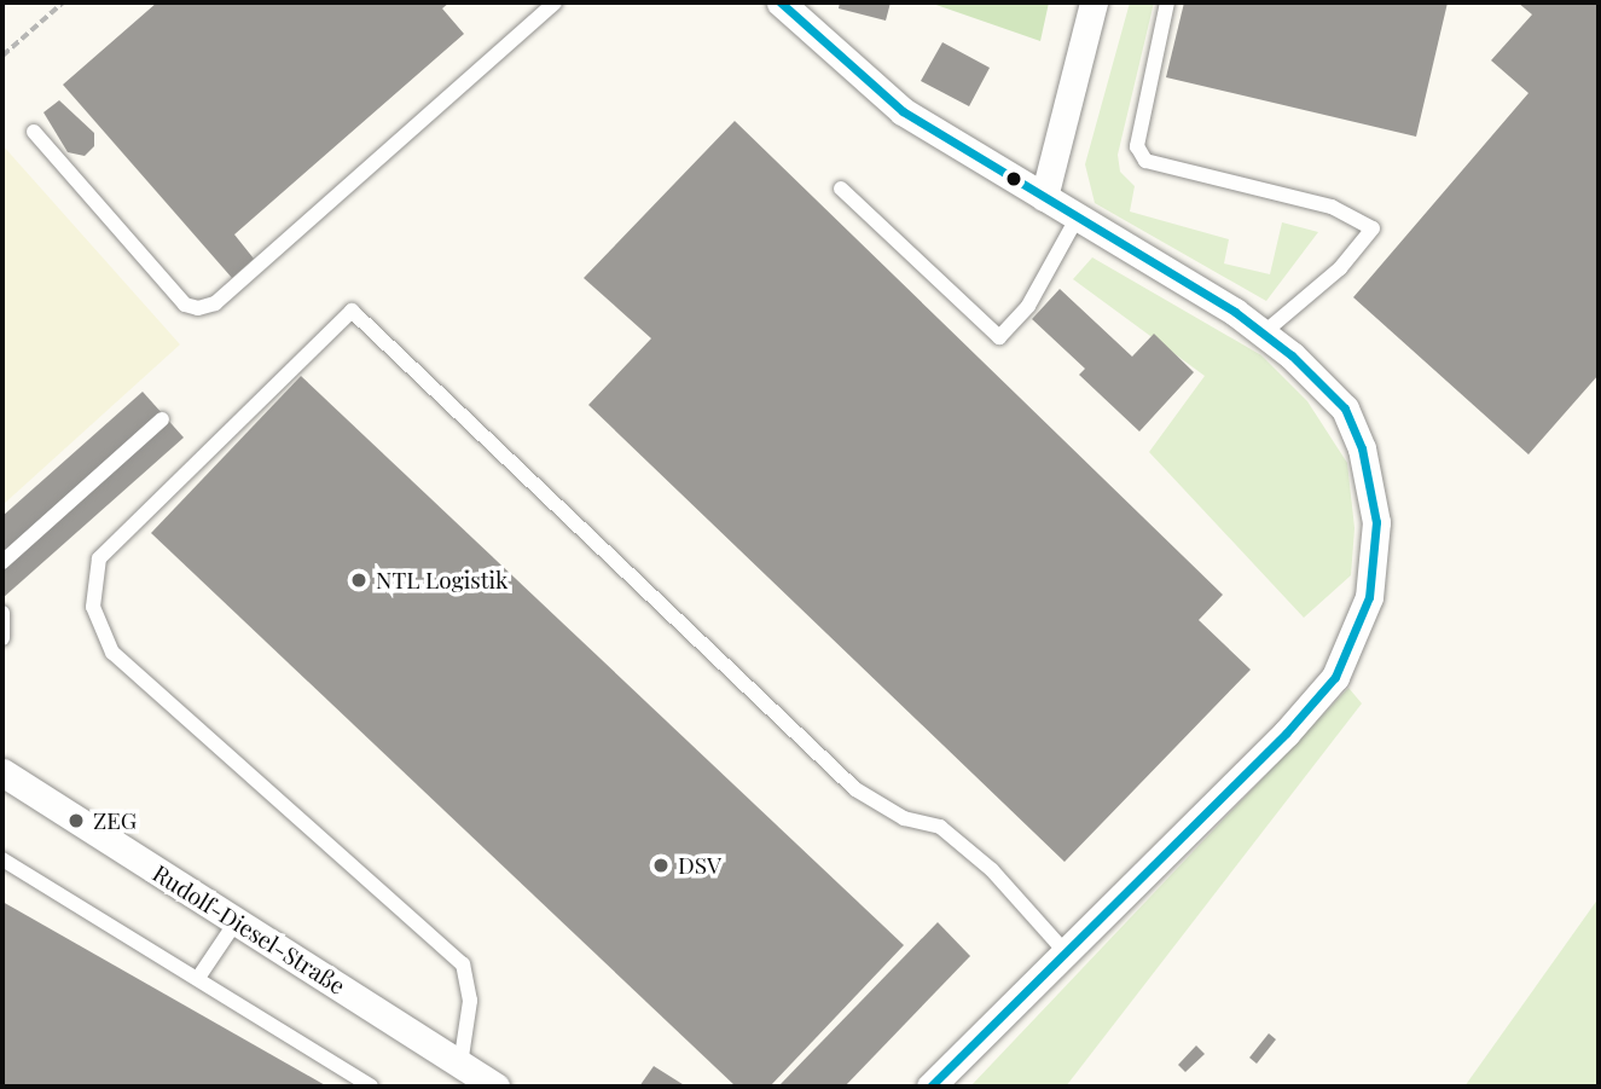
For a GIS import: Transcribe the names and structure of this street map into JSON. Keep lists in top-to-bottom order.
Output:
{
  "streets": {
    "street": ["Rudolf-Diesel-Straße"]
  },
  "places": ["NTL Logistik", "ZEG", "DSV"]
}
